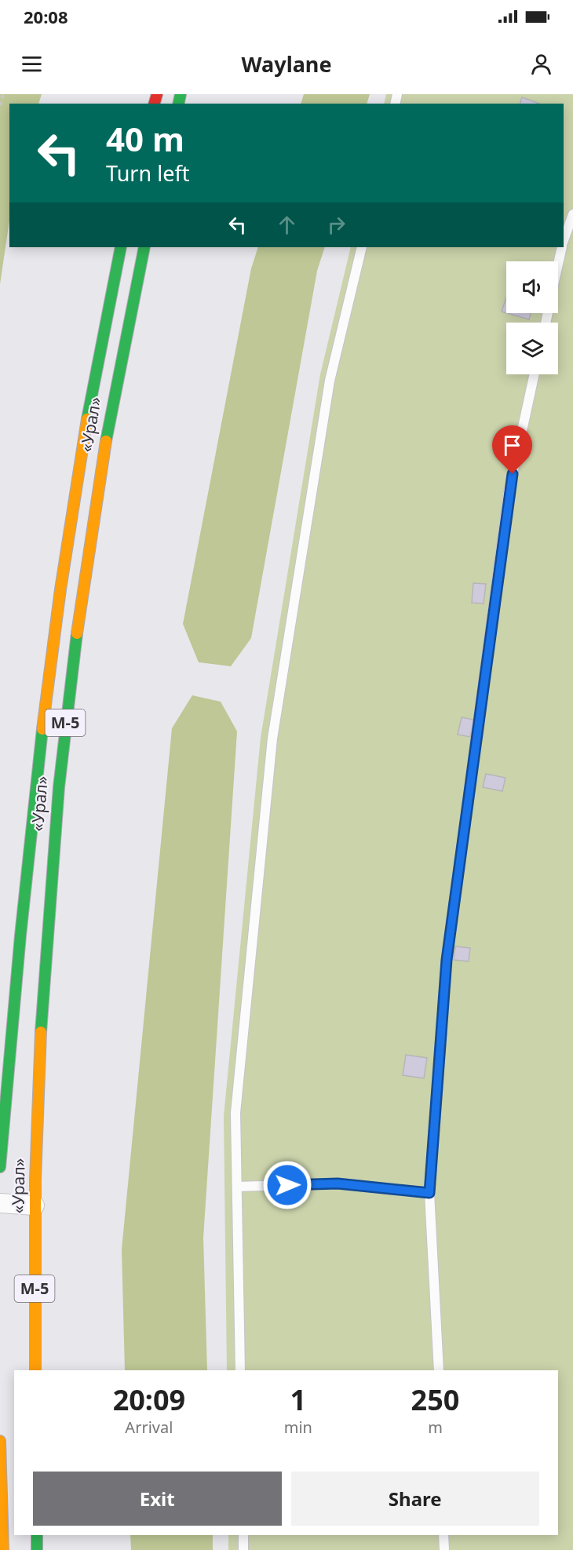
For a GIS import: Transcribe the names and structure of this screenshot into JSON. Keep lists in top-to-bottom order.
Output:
{
  "streets": {
    "highway": ["«Урал»", "М-5"]
  },
  "page": {
    "status": "20:08",
    "header": "Waylane",
    "turn": ["40 m", "Turn left"],
    "eta": [
      "20:09",
      "Arrival",
      "1",
      "min",
      "250",
      "m"
    ],
    "buttons": ["Exit", "Share"]
  }
}
